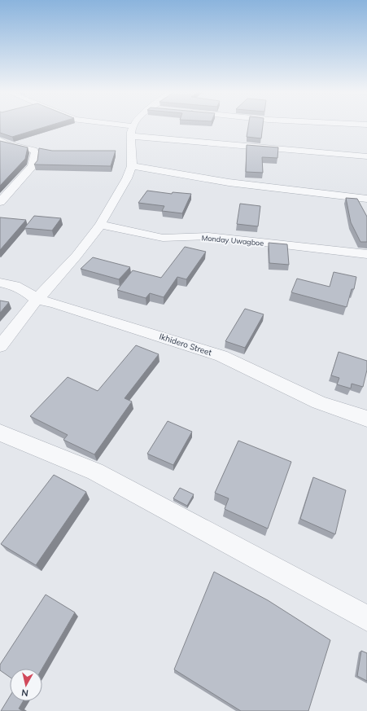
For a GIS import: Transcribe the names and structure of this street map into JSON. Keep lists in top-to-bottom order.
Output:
{
  "streets": {
    "street": ["Monday Uwagboe", "Ikhidero Street"]
  },
  "north": "bottom"
}
